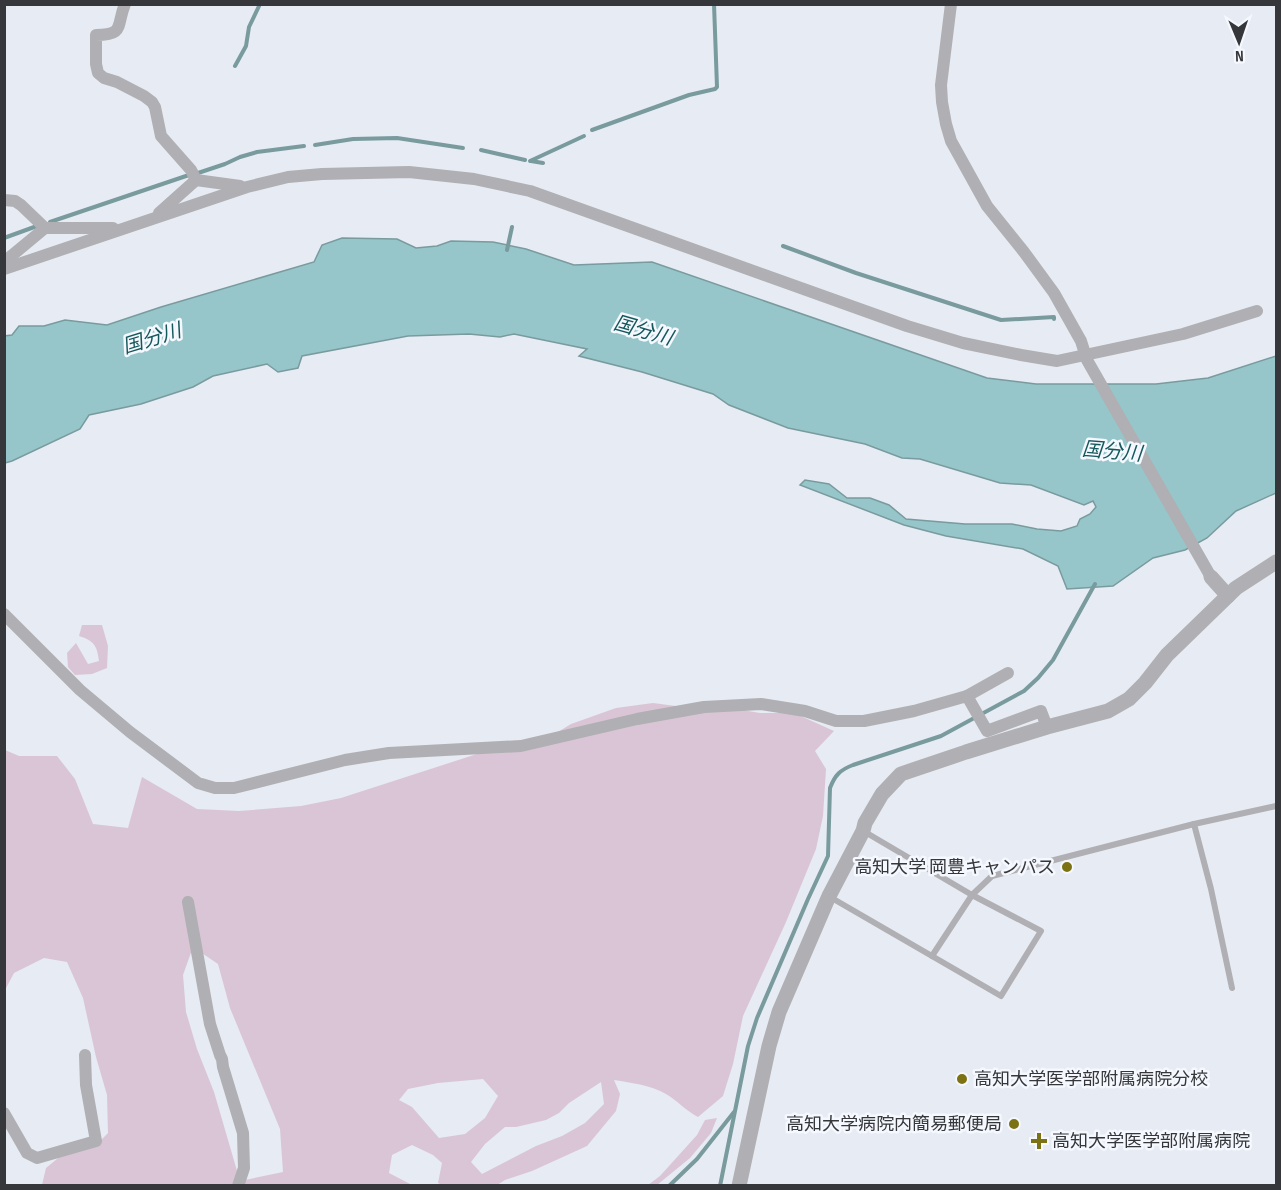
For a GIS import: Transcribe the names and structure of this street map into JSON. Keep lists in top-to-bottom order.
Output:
{
  "water": ["国分川"],
  "places": {
    "other": ["高知大学 岡豊キャンパス", "高知大学医学部附属病院分校", "高知大学病院内簡易郵便局"],
    "health": ["高知大学医学部附属病院"]
  },
  "north": "bottom"
}
